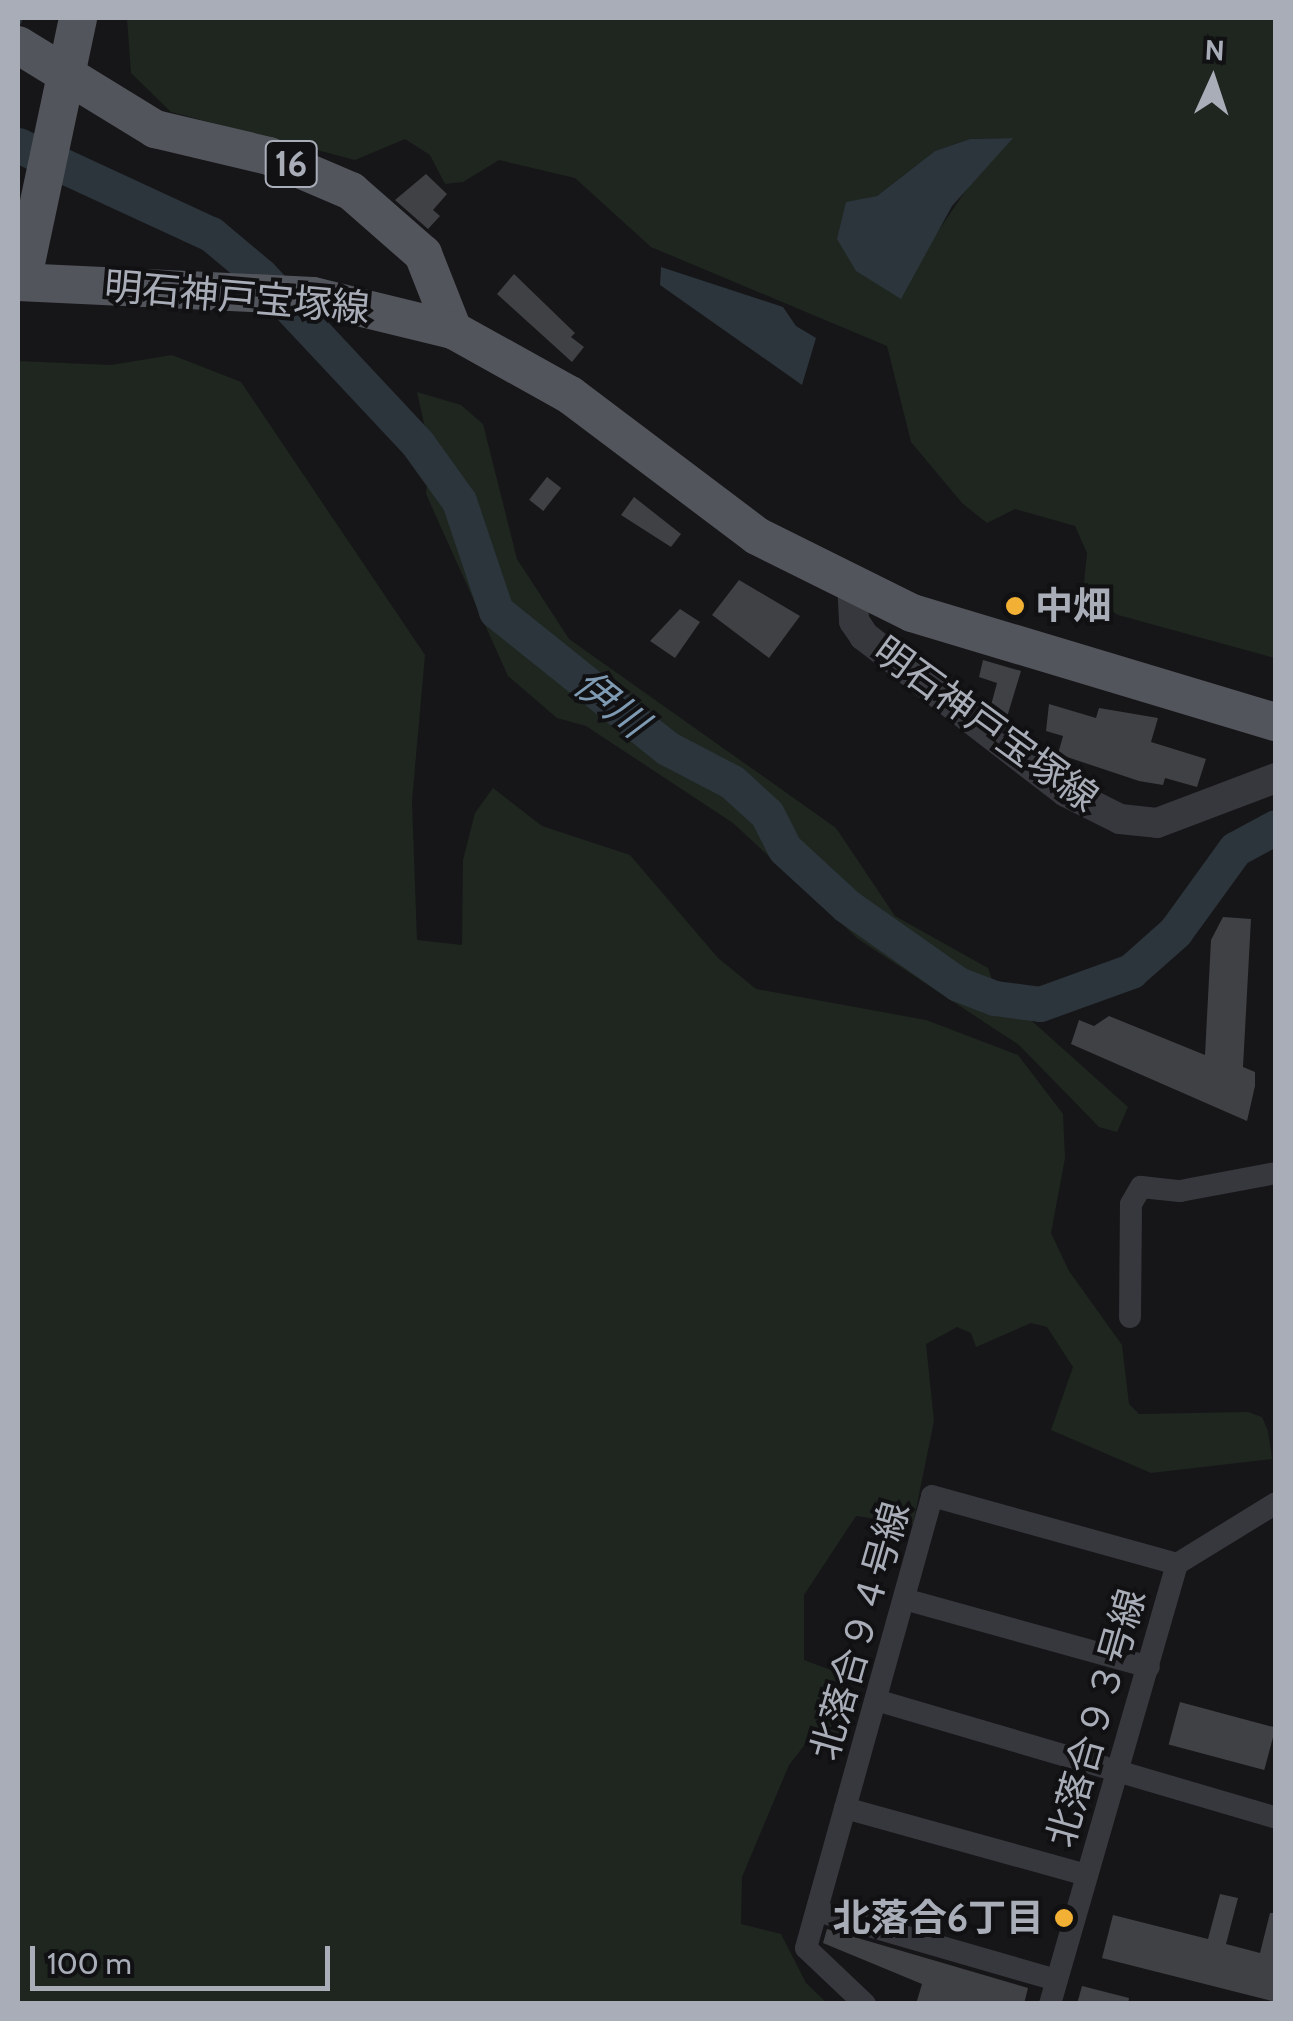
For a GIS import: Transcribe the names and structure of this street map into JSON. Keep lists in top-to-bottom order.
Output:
{
  "streets": {
    "main road": ["16", "明石神戸宝塚線"],
    "street": ["北落合９４号線", "北落合９３号線"]
  },
  "crossings": [
    ["16", "明石神戸宝塚線"],
    ["北落合９４号線", "北落合９３号線"]
  ],
  "water": ["伊川"],
  "places": ["中畑", "北落合6丁目"],
  "scale_bar": "100 m",
  "north": "top"
}
